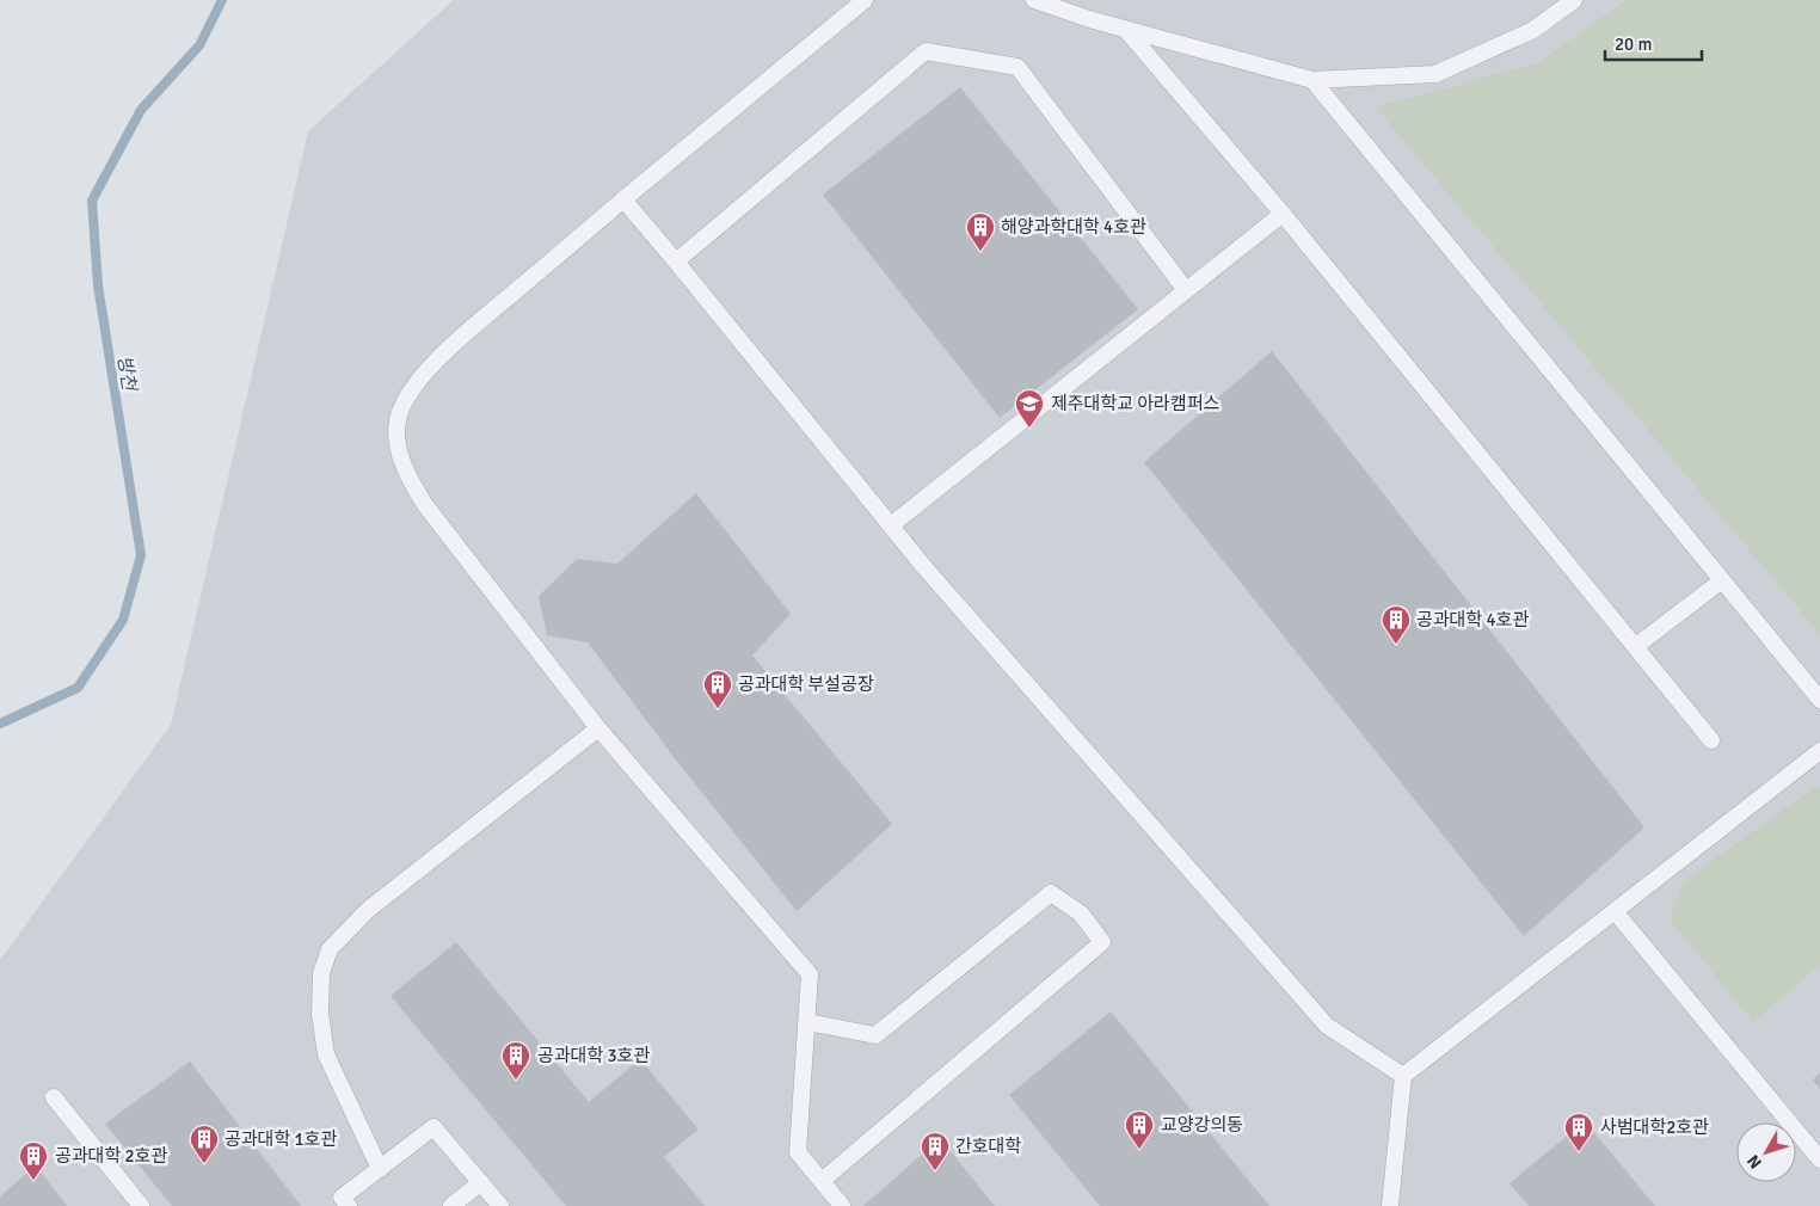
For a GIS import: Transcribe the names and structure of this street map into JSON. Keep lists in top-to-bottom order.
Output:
{
  "water": ["방천"],
  "places": {
    "building": [
      "해양과학대학 4호관",
      "공과대학 4호관",
      "공과대학 부설공장",
      "공과대학 3호관",
      "교양강의동",
      "사범대학2호관",
      "공과대학 1호관",
      "간호대학",
      "공과대학 2호관"
    ],
    "school or university": ["제주대학교 아라캠퍼스"]
  },
  "scale_bar": "20 m",
  "north": "bottom left"
}
